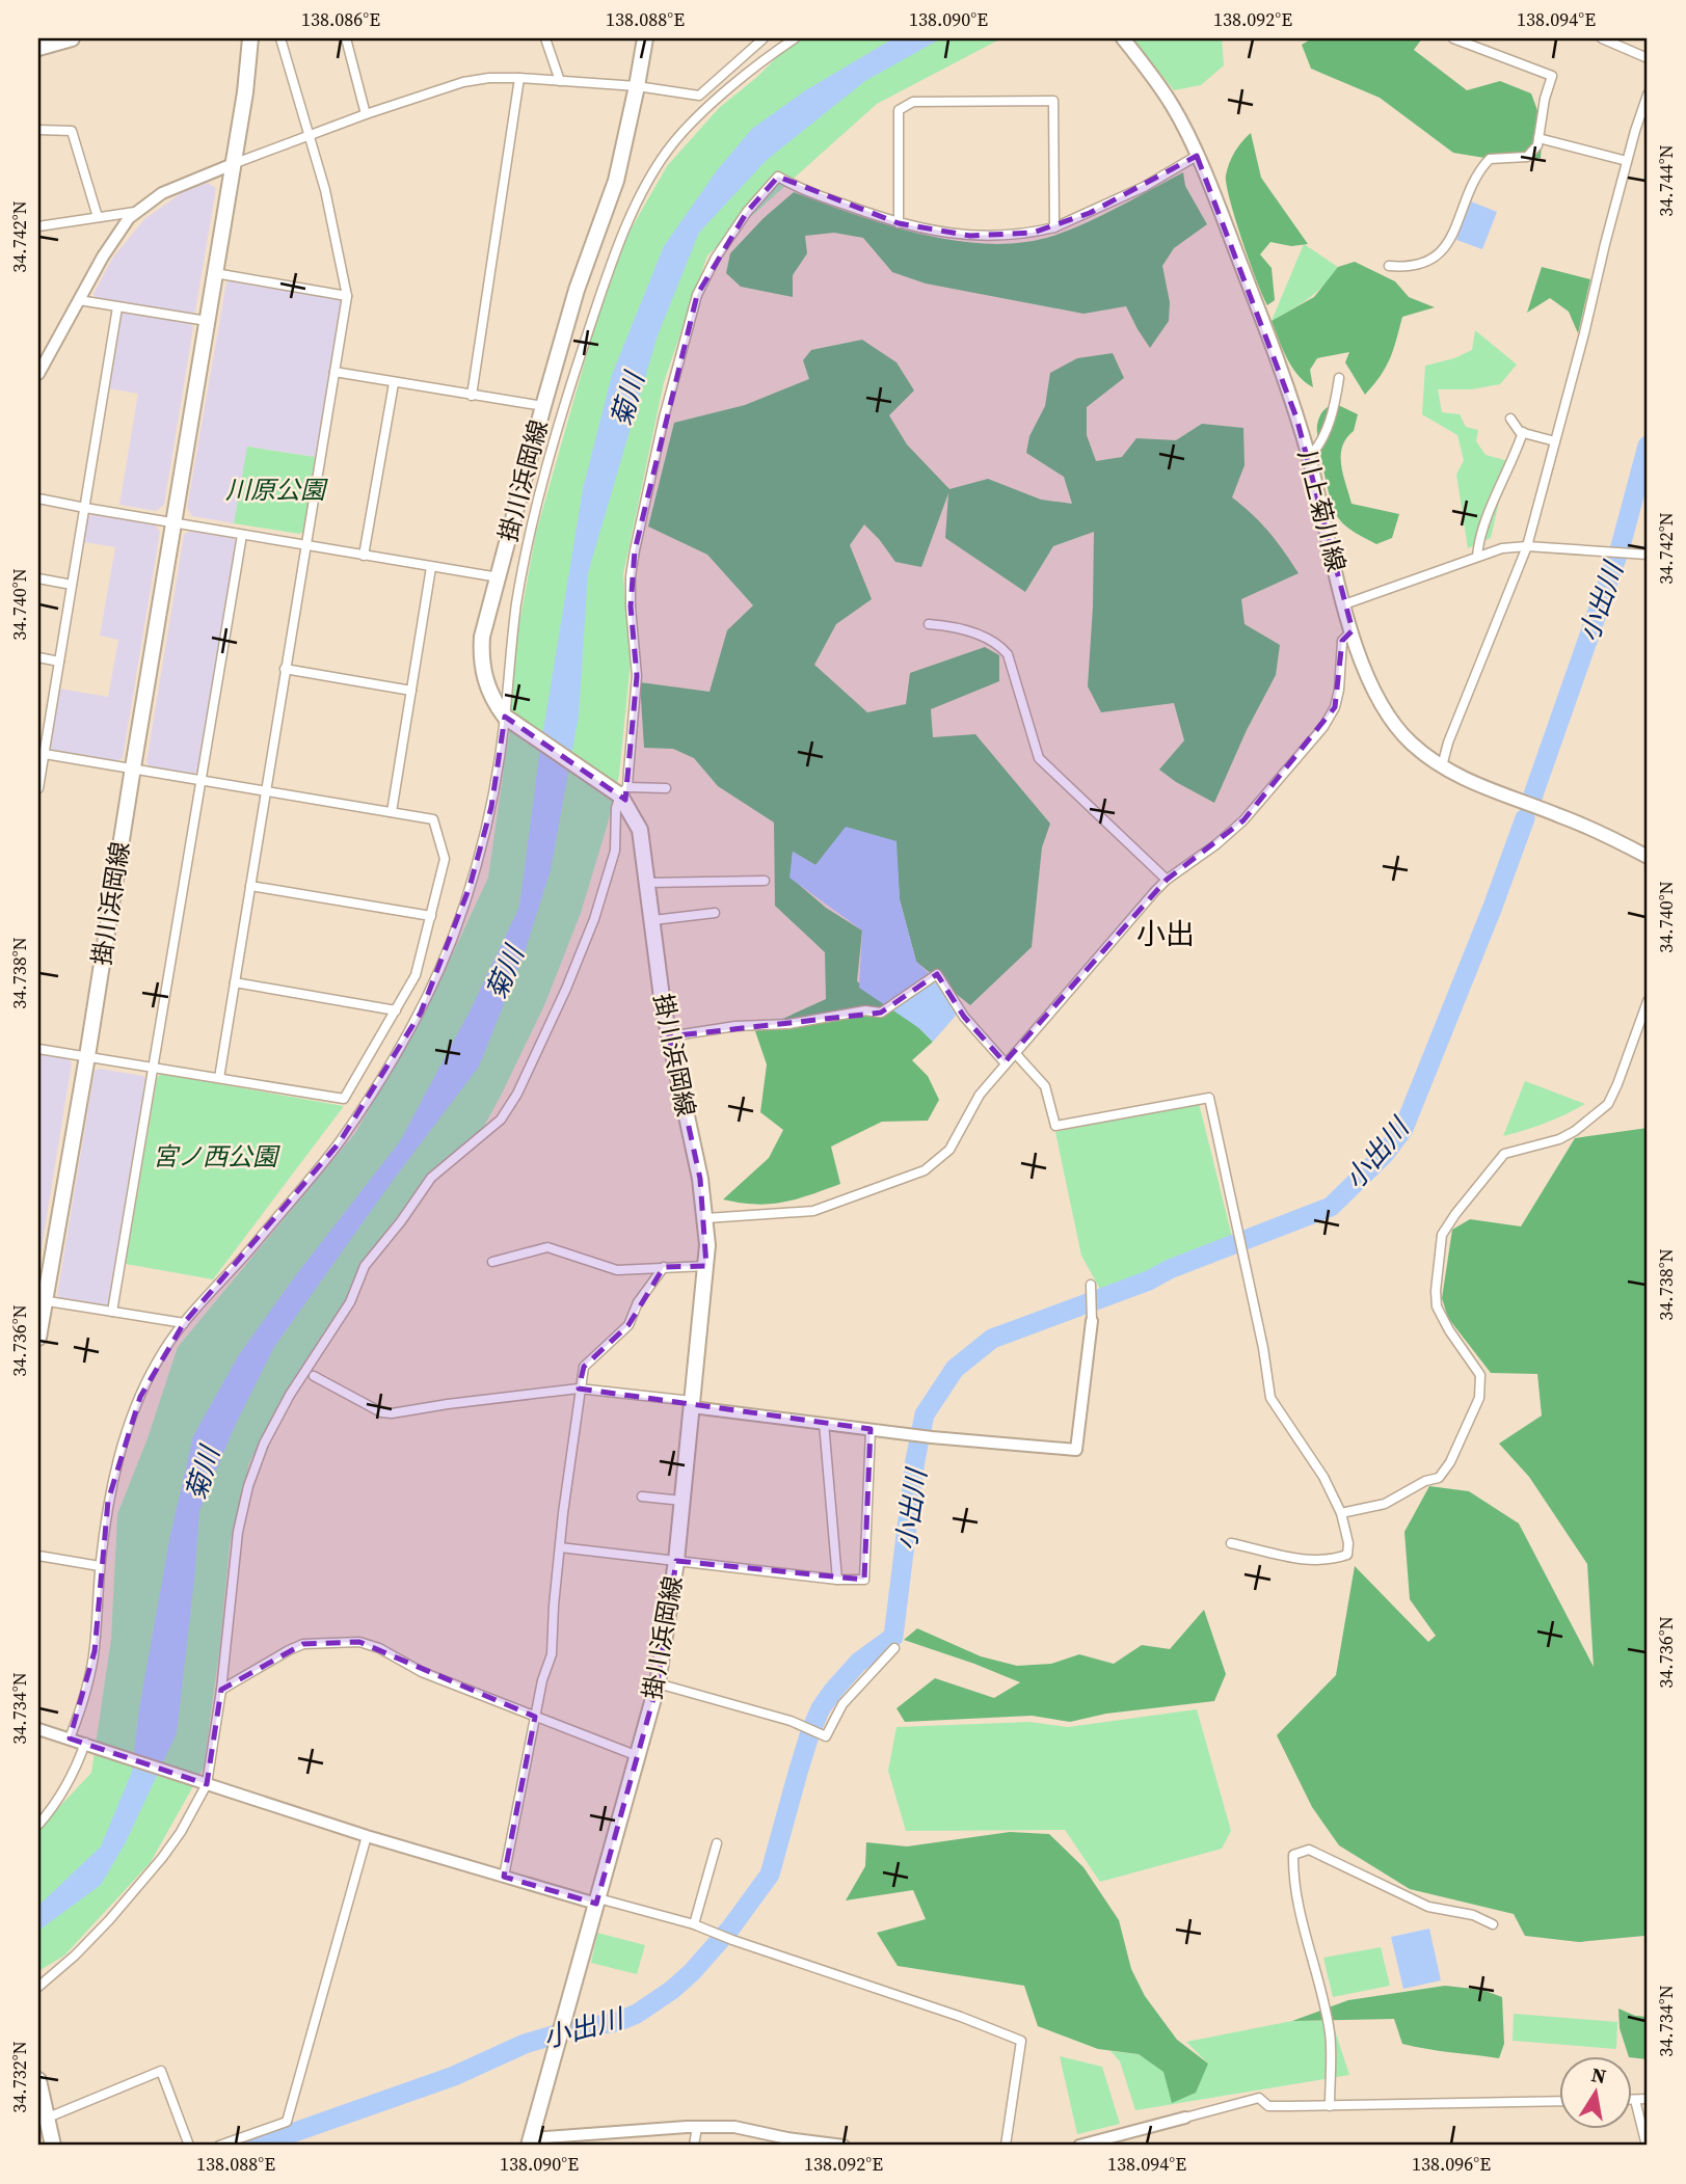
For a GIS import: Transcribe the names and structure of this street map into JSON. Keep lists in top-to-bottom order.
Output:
{
  "streets": {
    "main road": ["掛川浜岡線", "川上菊川線"]
  },
  "districts": ["小出"],
  "water": ["菊川", "小出川"],
  "parks": ["川原公園", "宮ノ西公園"],
  "north": "top",
  "coordinates": [
    "138.086°E",
    "138.088°E",
    "138.090°E",
    "138.092°E",
    "138.094°E",
    "34.744°N",
    "34.742°N",
    "34.740°N",
    "34.738°N",
    "34.736°N",
    "34.734°N",
    "34.732°N",
    "138.096°E"
  ]
}
